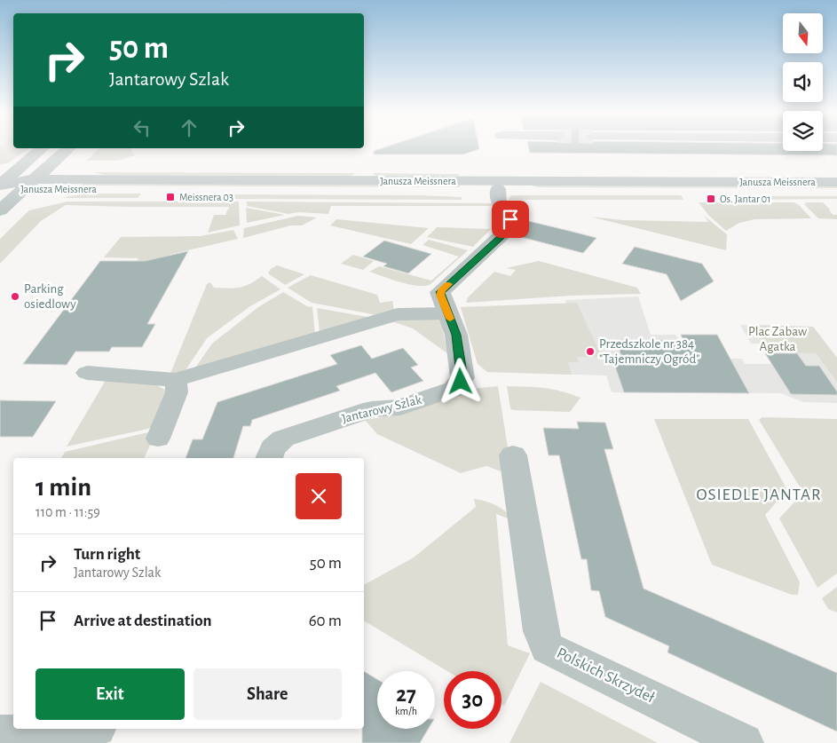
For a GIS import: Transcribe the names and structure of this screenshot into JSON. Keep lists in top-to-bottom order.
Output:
{
  "streets": {
    "street": ["Janusza Meissnera", "Jantarowy Szlak", "Polskich Skrzydeł"]
  },
  "crossings": [
    ["Janusza Meissnera", "Jantarowy Szlak"]
  ],
  "districts": ["OSIEDLE JANTAR"],
  "parks": ["Plac Zabaw Agatka"],
  "places": {
    "transit": ["Meissnera 03", "Os. Jantar 01"],
    "other": ["Parking osiedlowy", "Przedszkole nr 384 \"Tajemniczy Ogród\""]
  },
  "north": "bottom",
  "page": {
    "turn": ["50 m", "Jantarowy Szlak"],
    "heading": ["1 min", "110 m · 11:59"],
    "list": [
      {
        "name": "Turn right",
        "note": "Jantarowy Szlak",
        "value": "50 m"
      },
      {
        "name": "Arrive at destination",
        "value": "60 m"
      }
    ],
    "buttons": ["Exit", "Share"],
    "speed": "27 km/h",
    "limit": "30"
  }
}
